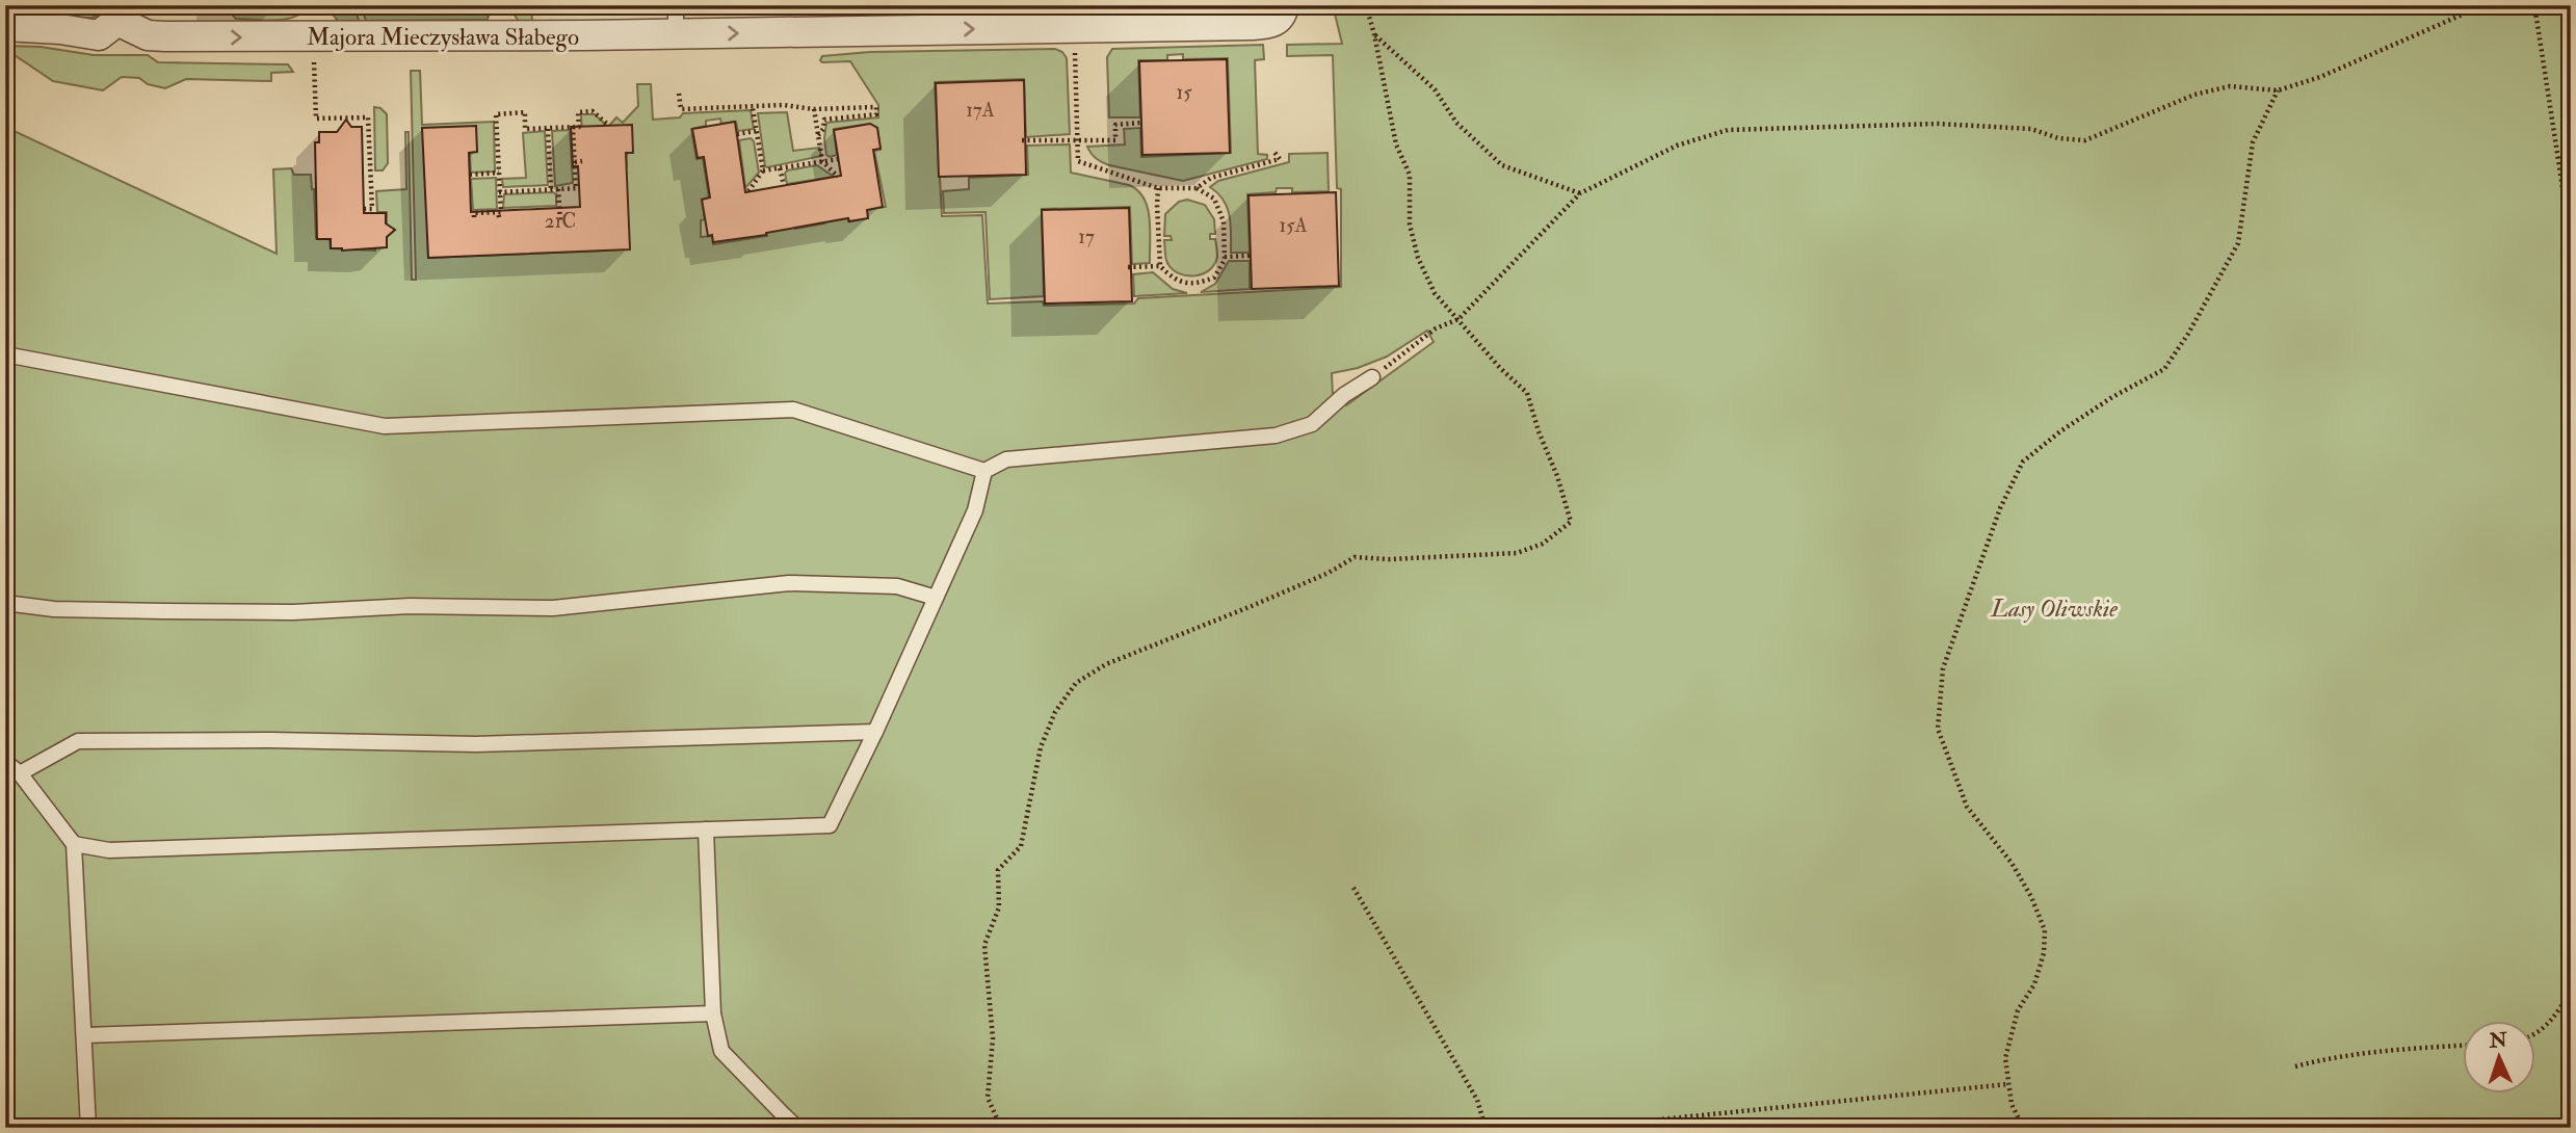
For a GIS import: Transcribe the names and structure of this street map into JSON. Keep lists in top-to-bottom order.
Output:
{
  "streets": {
    "street": ["Majora Mieczysława Słabego"]
  },
  "one_way": ["Majora Mieczysława Słabego"],
  "parks": ["Lasy Oliwskie"],
  "house_numbers": [
    "15",
    "17A",
    "21C",
    "15A",
    "17"
  ],
  "north": "top"
}
